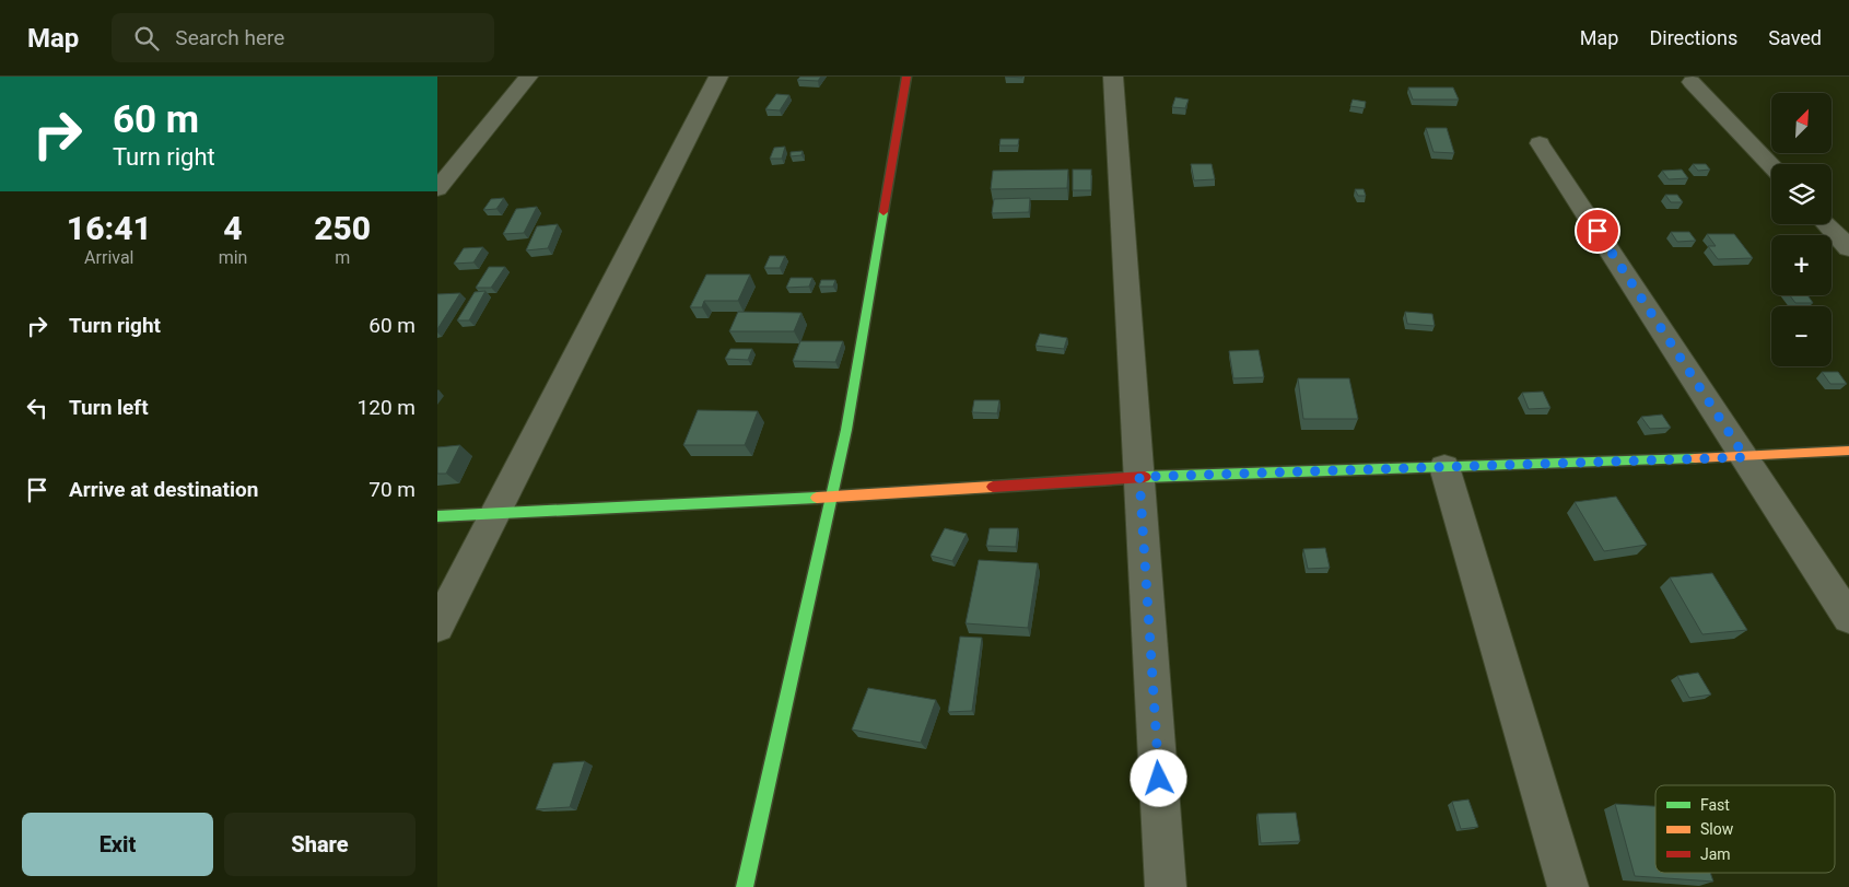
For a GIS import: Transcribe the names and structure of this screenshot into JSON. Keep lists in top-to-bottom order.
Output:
{
  "legend": ["Fast", "Slow", "Jam"],
  "north": "top right",
  "page": {
    "header": "Map",
    "search": "Search here",
    "nav": ["Map", "Directions", "Saved"],
    "turn": ["60 m", "Turn right"],
    "map_buttons": ["+", "−"],
    "eta": [
      "16:41",
      "Arrival",
      "4",
      "min",
      "250",
      "m"
    ],
    "list": [
      {
        "name": "Turn right",
        "value": "60 m"
      },
      {
        "name": "Turn left",
        "value": "120 m"
      },
      {
        "name": "Arrive at destination",
        "value": "70 m"
      }
    ],
    "buttons": ["Exit", "Share"]
  }
}
